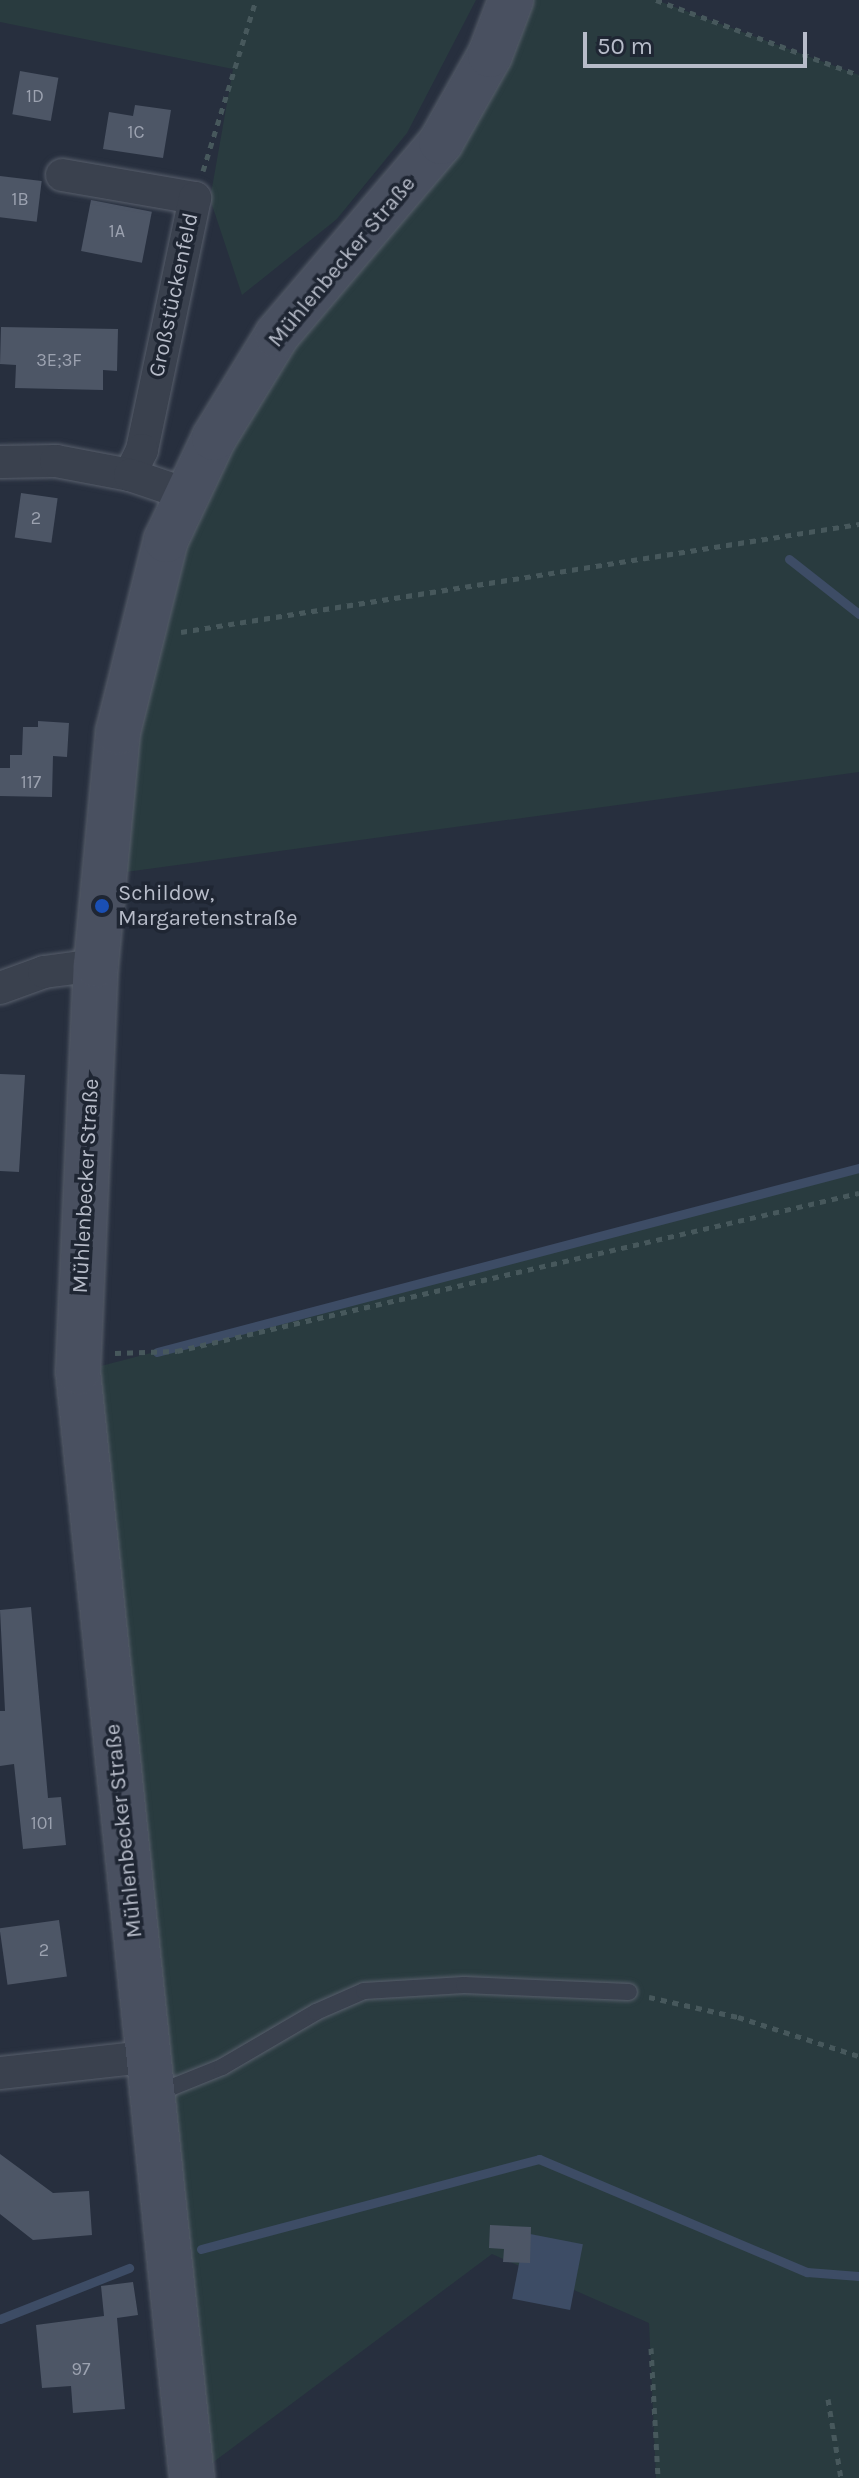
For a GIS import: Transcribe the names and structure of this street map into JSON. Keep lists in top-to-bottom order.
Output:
{
  "streets": {
    "main road": ["Mühlenbecker Straße"],
    "street": ["Großstückenfeld"]
  },
  "places": ["Schildow, Margaretenstraße"],
  "house_numbers": [
    "1D",
    "1C",
    "1B",
    "1A",
    "3E;3F",
    "2",
    "117",
    "101",
    "2",
    "97"
  ],
  "scale_bar": "50 m"
}
